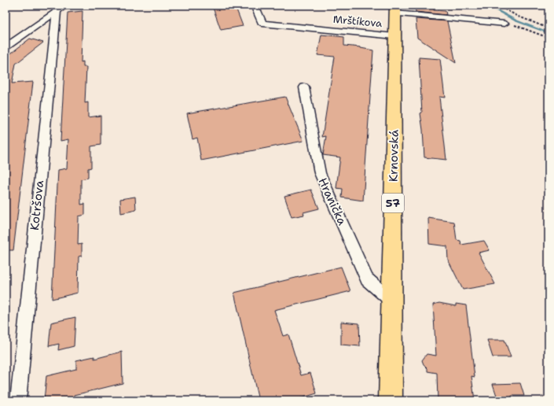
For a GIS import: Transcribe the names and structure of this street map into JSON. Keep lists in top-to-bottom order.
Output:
{
  "streets": {
    "main road": ["Krnovská", "57"],
    "street": ["Mrštíkova", "Hranička", "Kotršova"]
  },
  "crossings": [
    ["Mrštíkova", "Krnovská"],
    ["Krnovská", "Hranička"]
  ]
}
